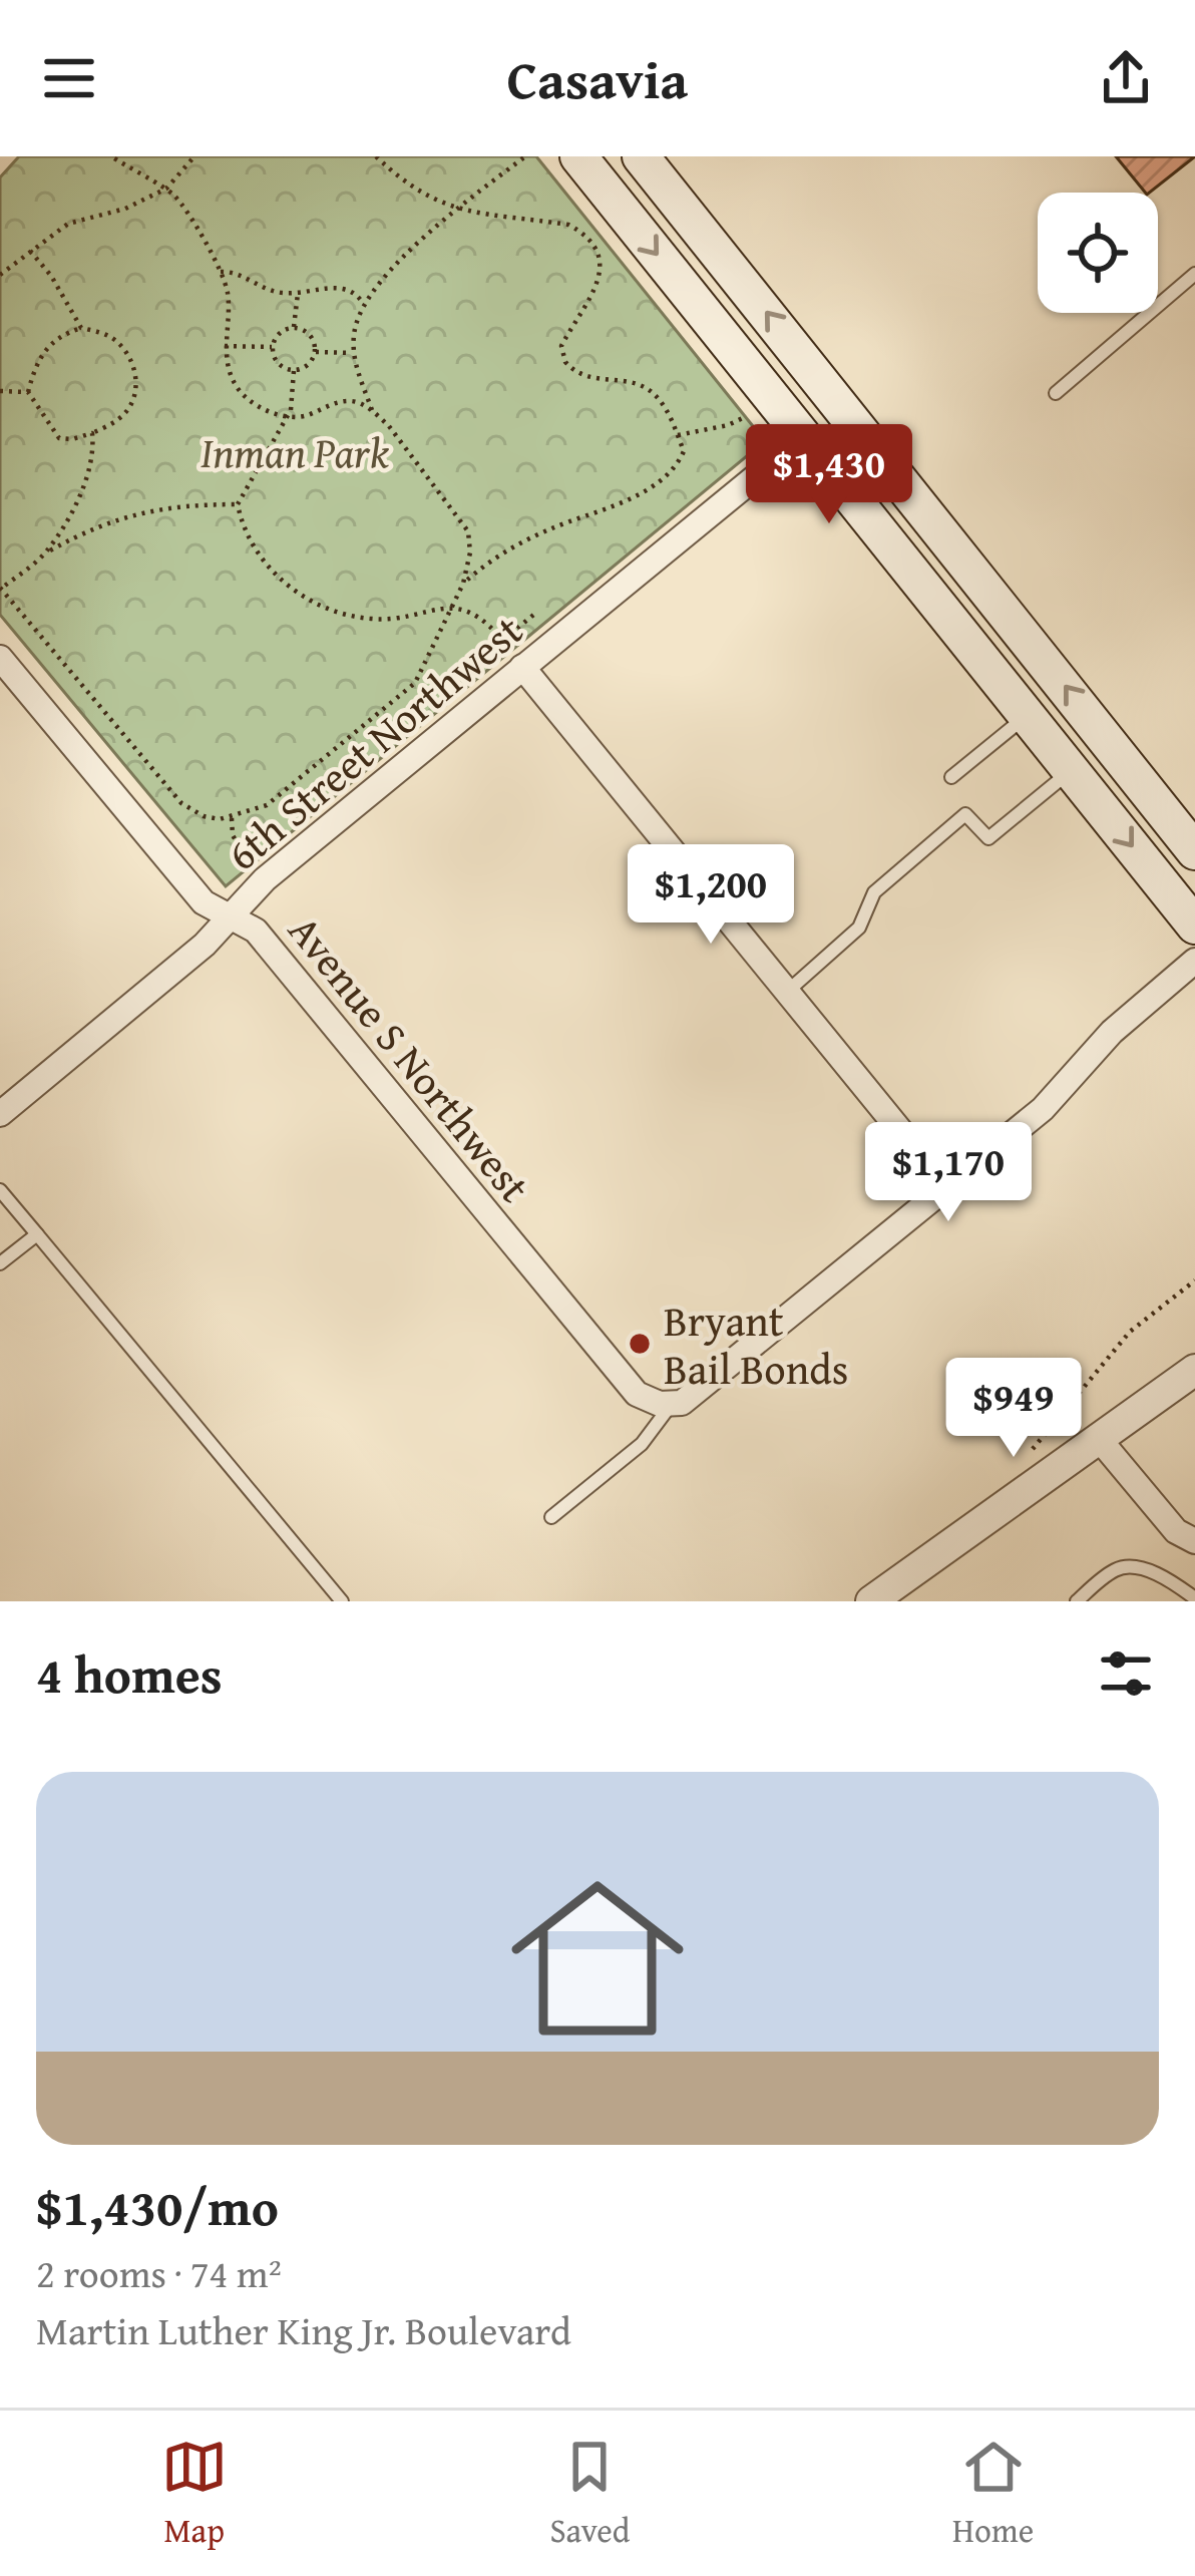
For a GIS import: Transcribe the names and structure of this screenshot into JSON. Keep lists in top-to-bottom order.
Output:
{
  "streets": {
    "street": ["6th Street Northwest", "Avenue S Northwest"]
  },
  "crossings": [
    ["6th Street Northwest", "Avenue S Northwest"]
  ],
  "parks": ["Inman Park"],
  "places": ["Bryant Bail Bonds"],
  "page": {
    "header": "Casavia",
    "price": [
      "$1,430",
      "$1,200",
      "$1,170",
      "$949"
    ],
    "heading": "4 homes",
    "list": [
      {
        "name": "$1,430/mo",
        "note": "2 rooms · 74 m² · Martin Luther King Jr. Boulevard"
      }
    ],
    "tabs": ["Map", "Saved", "Home"]
  }
}
